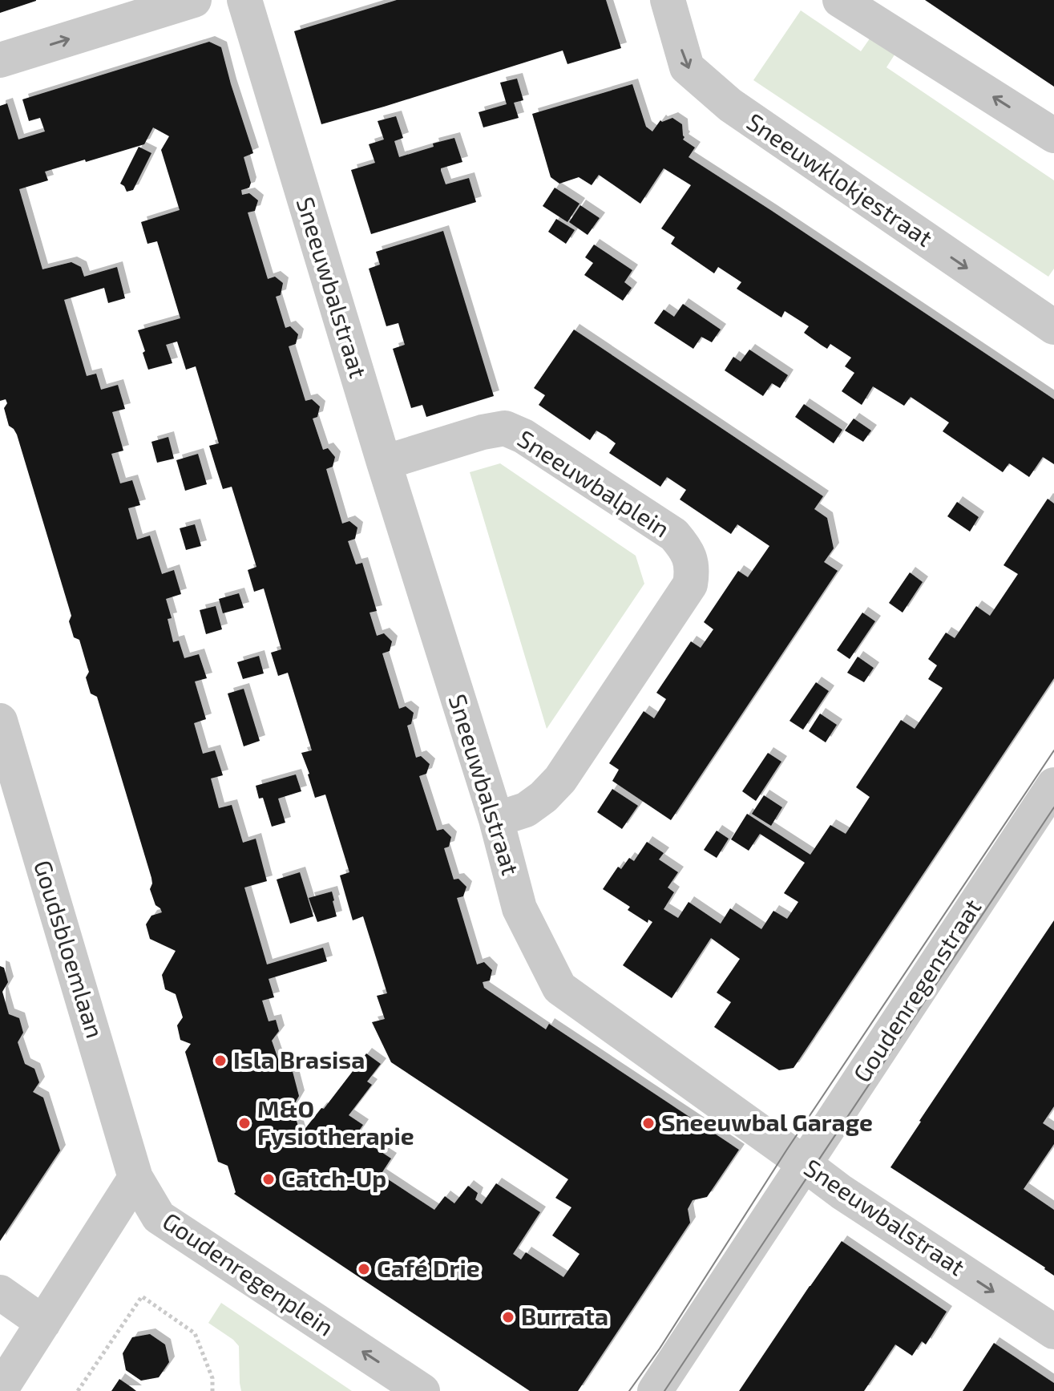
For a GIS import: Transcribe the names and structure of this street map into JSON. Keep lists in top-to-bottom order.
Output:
{
  "streets": {
    "street": [
      "Sneeuwklokjestraat",
      "Sneeuwbalstraat",
      "Sneeuwbalplein",
      "Goudsbloemlaan",
      "Goudenregenstraat",
      "Goudenregenplein"
    ]
  },
  "crossings": [
    ["Sneeuwbalstraat", "Sneeuwbalplein"],
    ["Sneeuwbalstraat", "Goudenregenstraat"],
    ["Goudsbloemlaan", "Goudenregenplein"]
  ],
  "one_way": ["Goudenregenplein"],
  "places": [
    "Isla Brasisa",
    "M&O Fysiotherapie",
    "Sneeuwbal Garage",
    "Catch-Up",
    "Café Drie",
    "Burrata"
  ]
}
